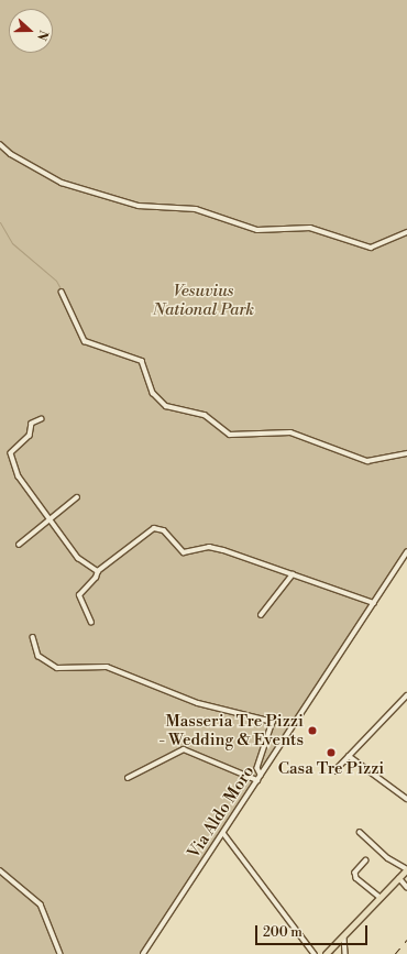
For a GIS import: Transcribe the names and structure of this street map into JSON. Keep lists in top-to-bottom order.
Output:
{
  "streets": {
    "street": ["Via Aldo Moro"]
  },
  "parks": ["Vesuvius National Park"],
  "places": ["Masseria Tre Pizzi - Wedding & Events", "Casa Tre Pizzi"],
  "scale_bar": "200 m",
  "north": "right"
}
